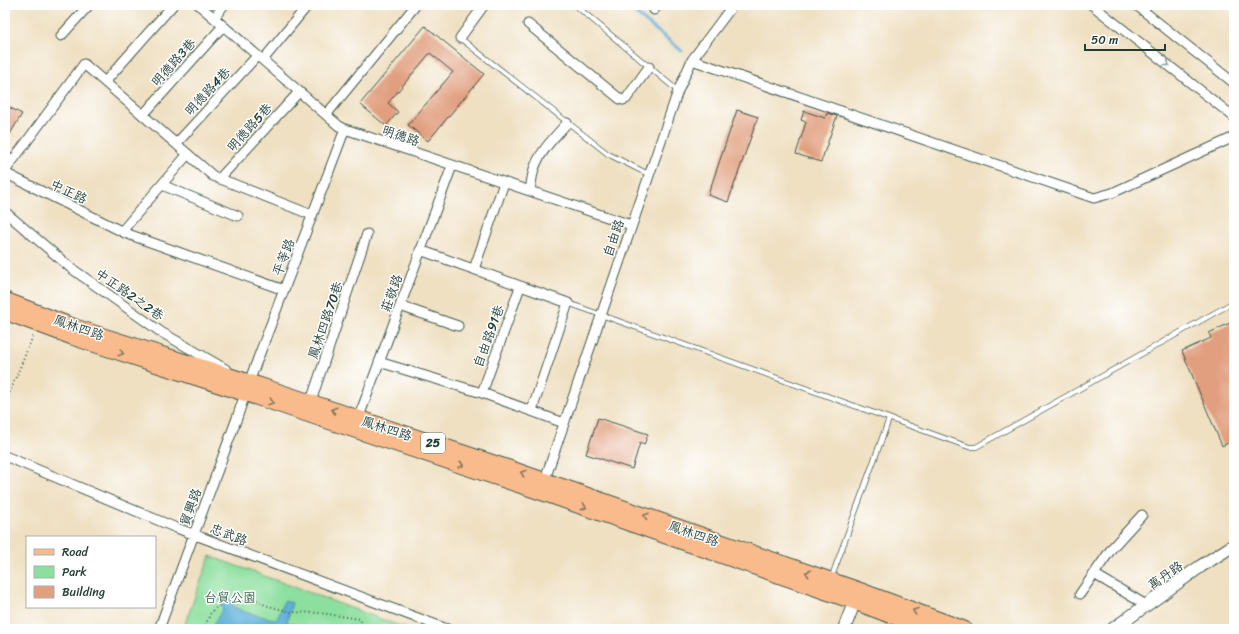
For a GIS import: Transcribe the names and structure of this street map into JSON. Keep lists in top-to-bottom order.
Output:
{
  "streets": {
    "main road": ["鳳林四路", "25"],
    "street": [
      "明德路3巷",
      "明德路4巷",
      "明德路5巷",
      "明德路",
      "中正路",
      "自由路",
      "平等路",
      "莊敬路",
      "中正路2之2巷",
      "鳳林四路70巷",
      "自由路91巷",
      "貿興路",
      "忠武路",
      "萬丹路"
    ]
  },
  "crossings": [
    ["明德路3巷", "明德路"],
    ["明德路4巷", "明德路"],
    ["明德路5巷", "明德路"],
    ["明德路", "自由路"],
    ["明德路", "平等路"],
    ["明德路", "莊敬路"],
    ["中正路", "平等路"],
    ["自由路", "鳳林四路"],
    ["平等路", "中正路2之2巷"],
    ["平等路", "鳳林四路"],
    ["平等路", "貿興路"],
    ["莊敬路", "鳳林四路"],
    ["中正路2之2巷", "鳳林四路"],
    ["中正路2之2巷", "貿興路"],
    ["鳳林四路70巷", "鳳林四路"],
    ["鳳林四路", "25"],
    ["鳳林四路", "貿興路"],
    ["貿興路", "忠武路"]
  ],
  "parks": ["台貿公園"],
  "legend": ["Road", "Park", "Building"],
  "scale_bar": "50 m"
}
